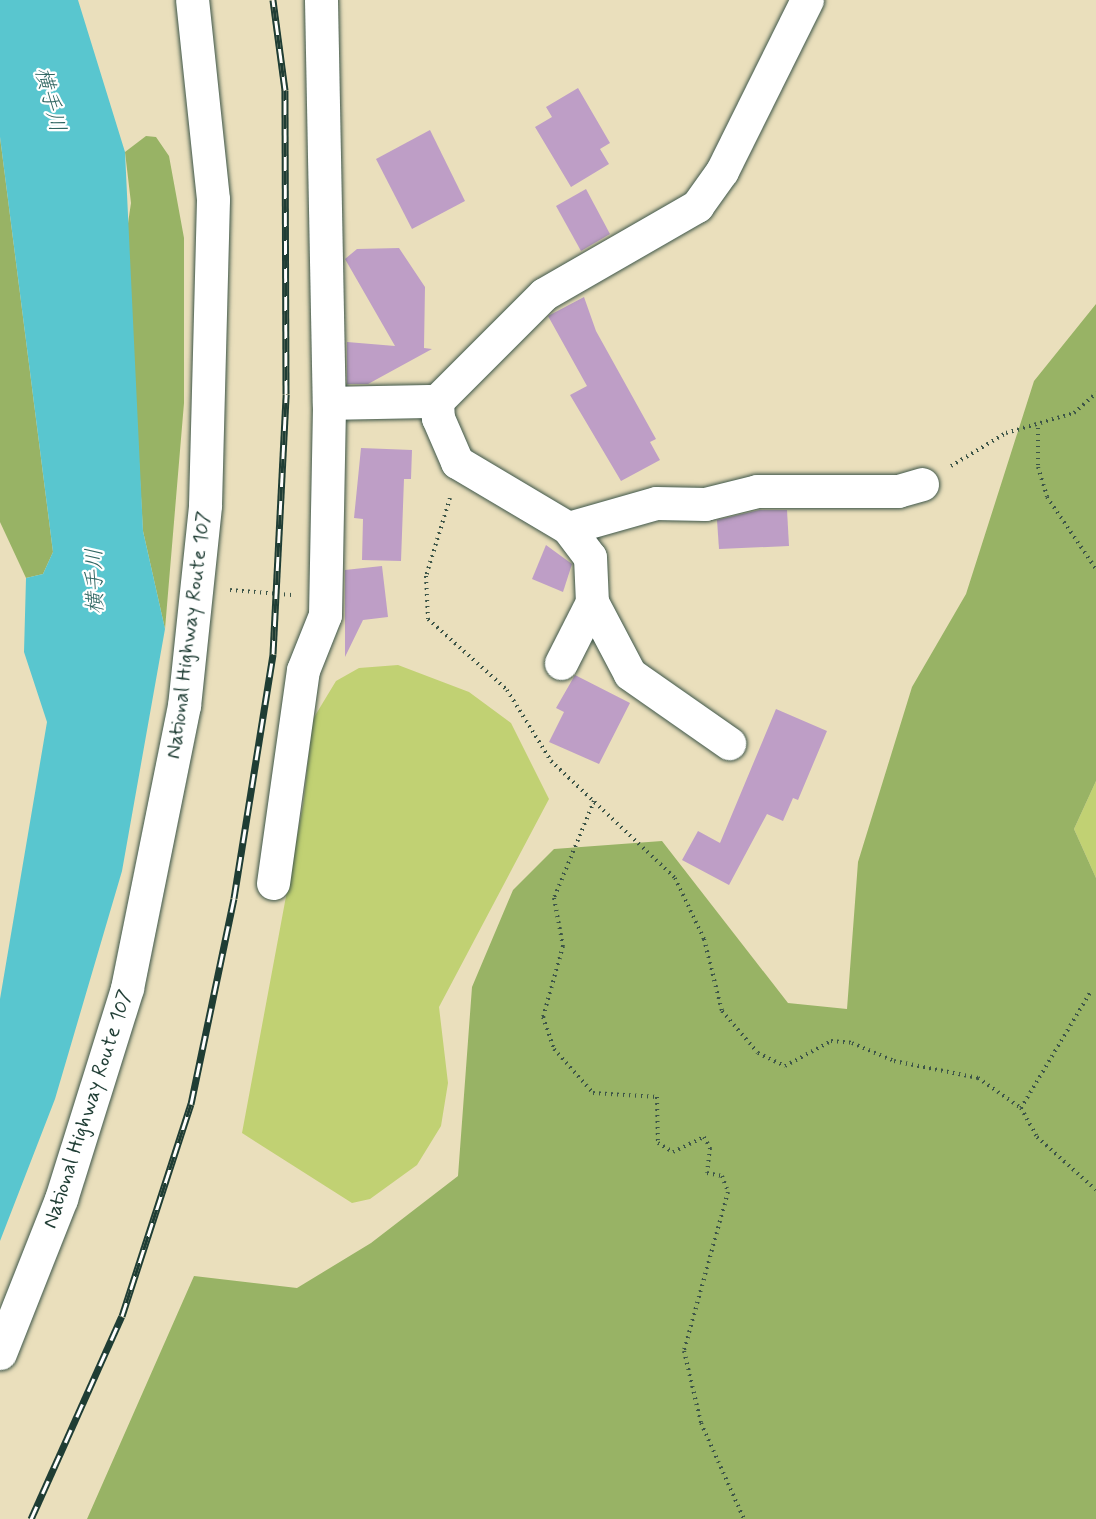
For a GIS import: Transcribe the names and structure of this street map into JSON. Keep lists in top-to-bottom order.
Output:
{
  "streets": {
    "main road": ["National Highway Route 107"]
  },
  "water": ["横手川"]
}
